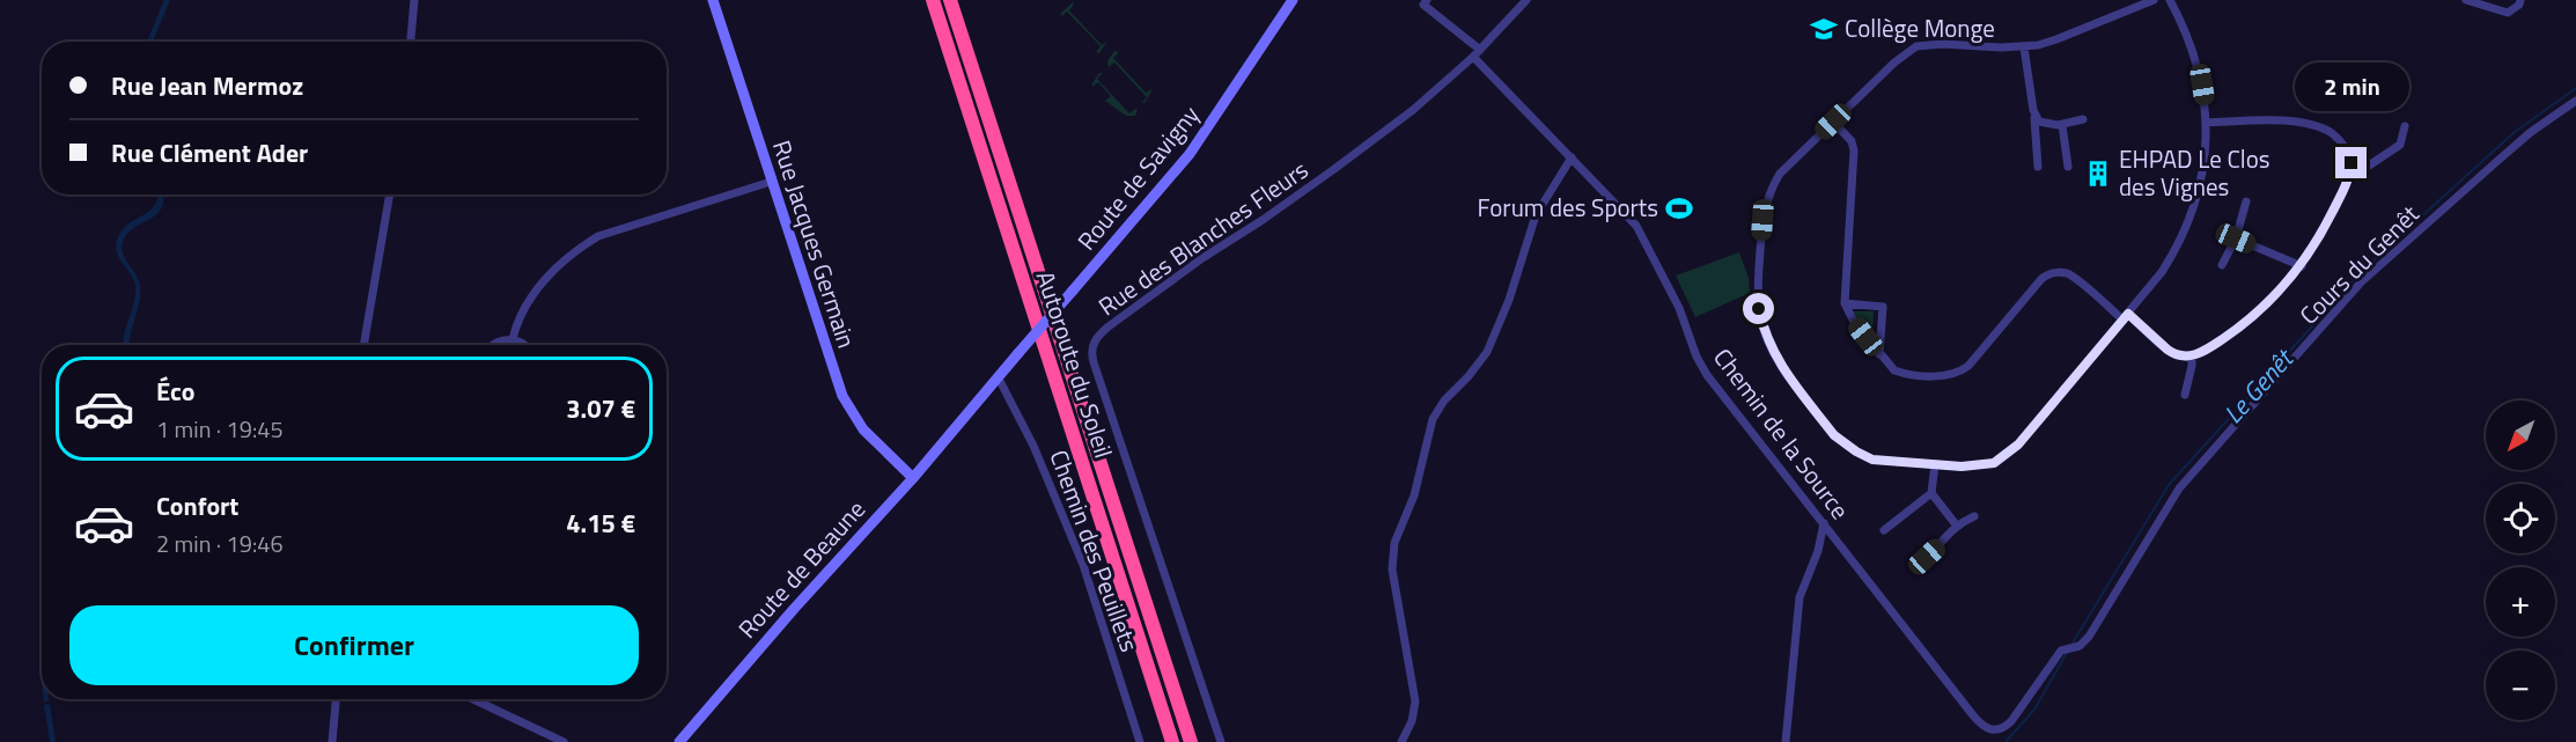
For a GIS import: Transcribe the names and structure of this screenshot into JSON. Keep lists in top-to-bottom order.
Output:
{
  "streets": {
    "highway": ["Autoroute du Soleil"],
    "main road": ["Route de Savigny", "Rue Jacques Germain", "Route de Beaune"],
    "street": [
      "Rue des Blanches Fleurs",
      "Cours du Genêt",
      "Chemin de la Source",
      "Chemin des Peuillets"
    ]
  },
  "crossings": [
    ["Route de Savigny", "Chemin des Peuillets"],
    ["Route de Savigny", "Route de Beaune"],
    ["Rue des Blanches Fleurs", "Chemin de la Source"],
    ["Rue Jacques Germain", "Route de Beaune"],
    ["Cours du Genêt", "Chemin de la Source"]
  ],
  "water": ["Le Genêt"],
  "places": {
    "school or university": ["Collège Monge"],
    "building": ["EHPAD Le Clos des Vignes"],
    "sports": ["Forum des Sports"]
  },
  "north": "bottom left",
  "page": {
    "banner": ["Rue Jean Mermoz", "Rue Clément Ader"],
    "bubble": "2 min",
    "list": [
      {
        "name": "Éco",
        "note": "1 min · 19:45",
        "value": "3.07 €"
      },
      {
        "name": "Confort",
        "note": "2 min · 19:46",
        "value": "4.15 €"
      }
    ],
    "map_buttons": ["+", "−"],
    "buttons": "Confirmer"
  }
}
